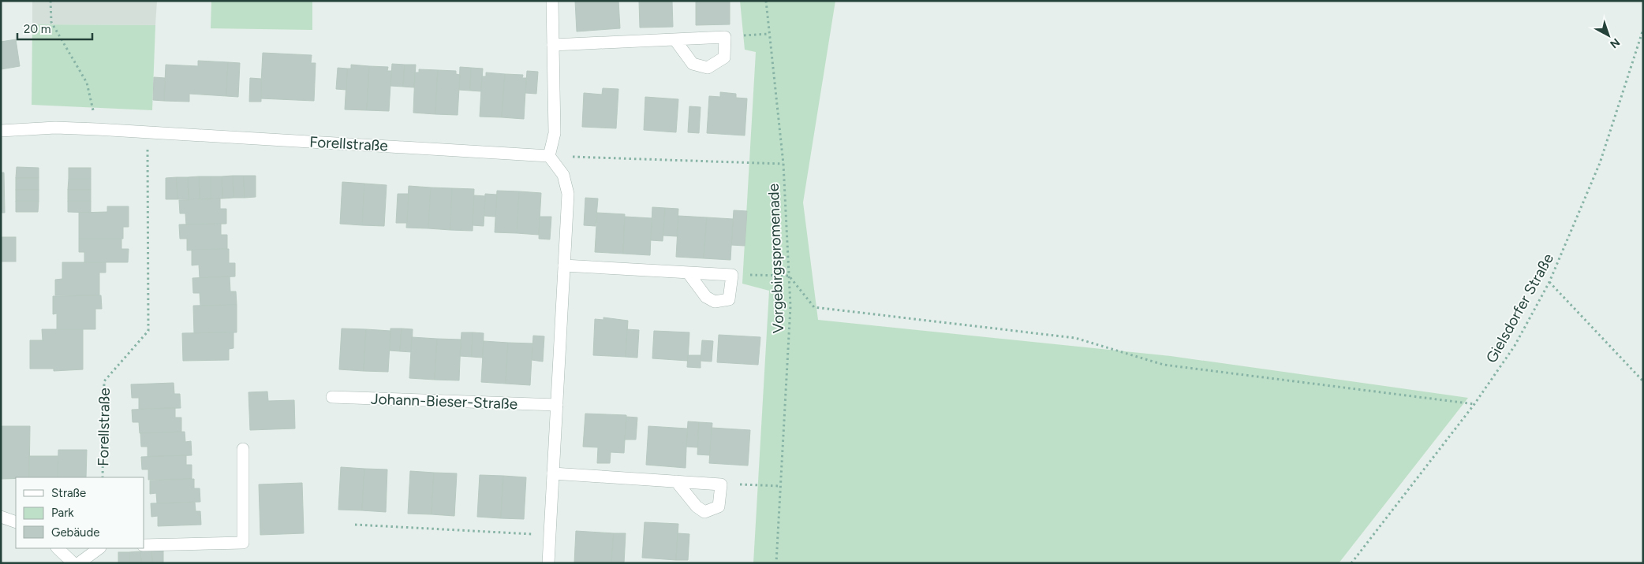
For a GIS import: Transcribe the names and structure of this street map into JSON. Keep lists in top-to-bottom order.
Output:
{
  "streets": {
    "street": ["Forellstraße", "Johann-Bieser-Straße"],
    "path": ["Vorgebirgspromenade", "Gielsdorfer Straße"]
  },
  "legend": ["Straße", "Park", "Gebäude"],
  "scale_bar": "20 m",
  "north": "bottom right"
}
